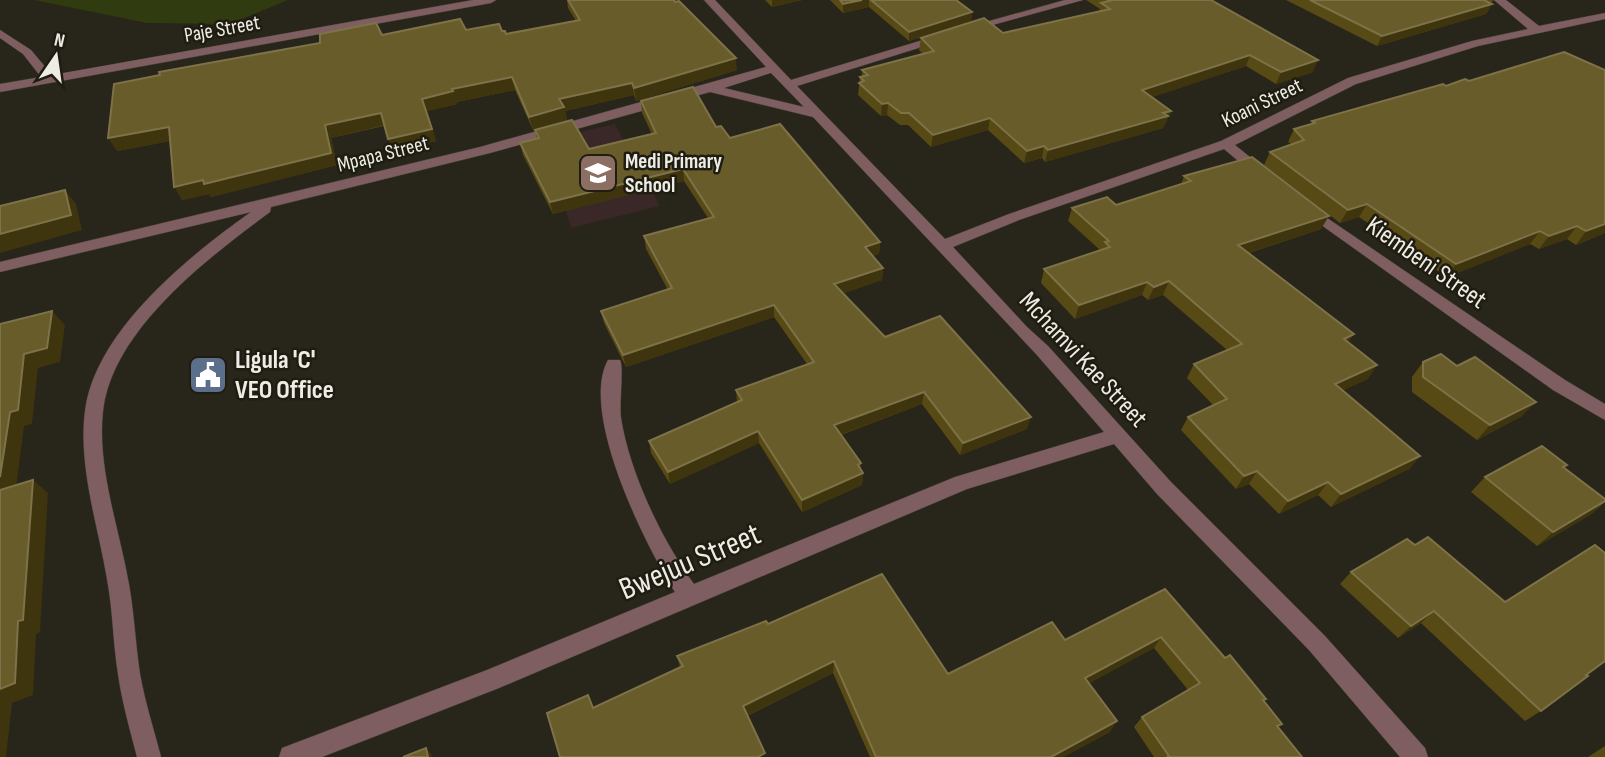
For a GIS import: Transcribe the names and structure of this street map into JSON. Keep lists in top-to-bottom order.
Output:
{
  "streets": {
    "street": [
      "Paje Street",
      "Koani Street",
      "Mpapa Street",
      "Kiembeni Street",
      "Mchamvi Kae Street",
      "Bwejuu Street"
    ]
  },
  "crossings": [
    ["Koani Street", "Mchamvi Kae Street"],
    ["Mpapa Street", "Mchamvi Kae Street"],
    ["Mchamvi Kae Street", "Bwejuu Street"]
  ],
  "places": {
    "school or university": ["Medi Primary School"],
    "public building": ["Ligula 'C' VEO Office"]
  },
  "north": "top"
}
